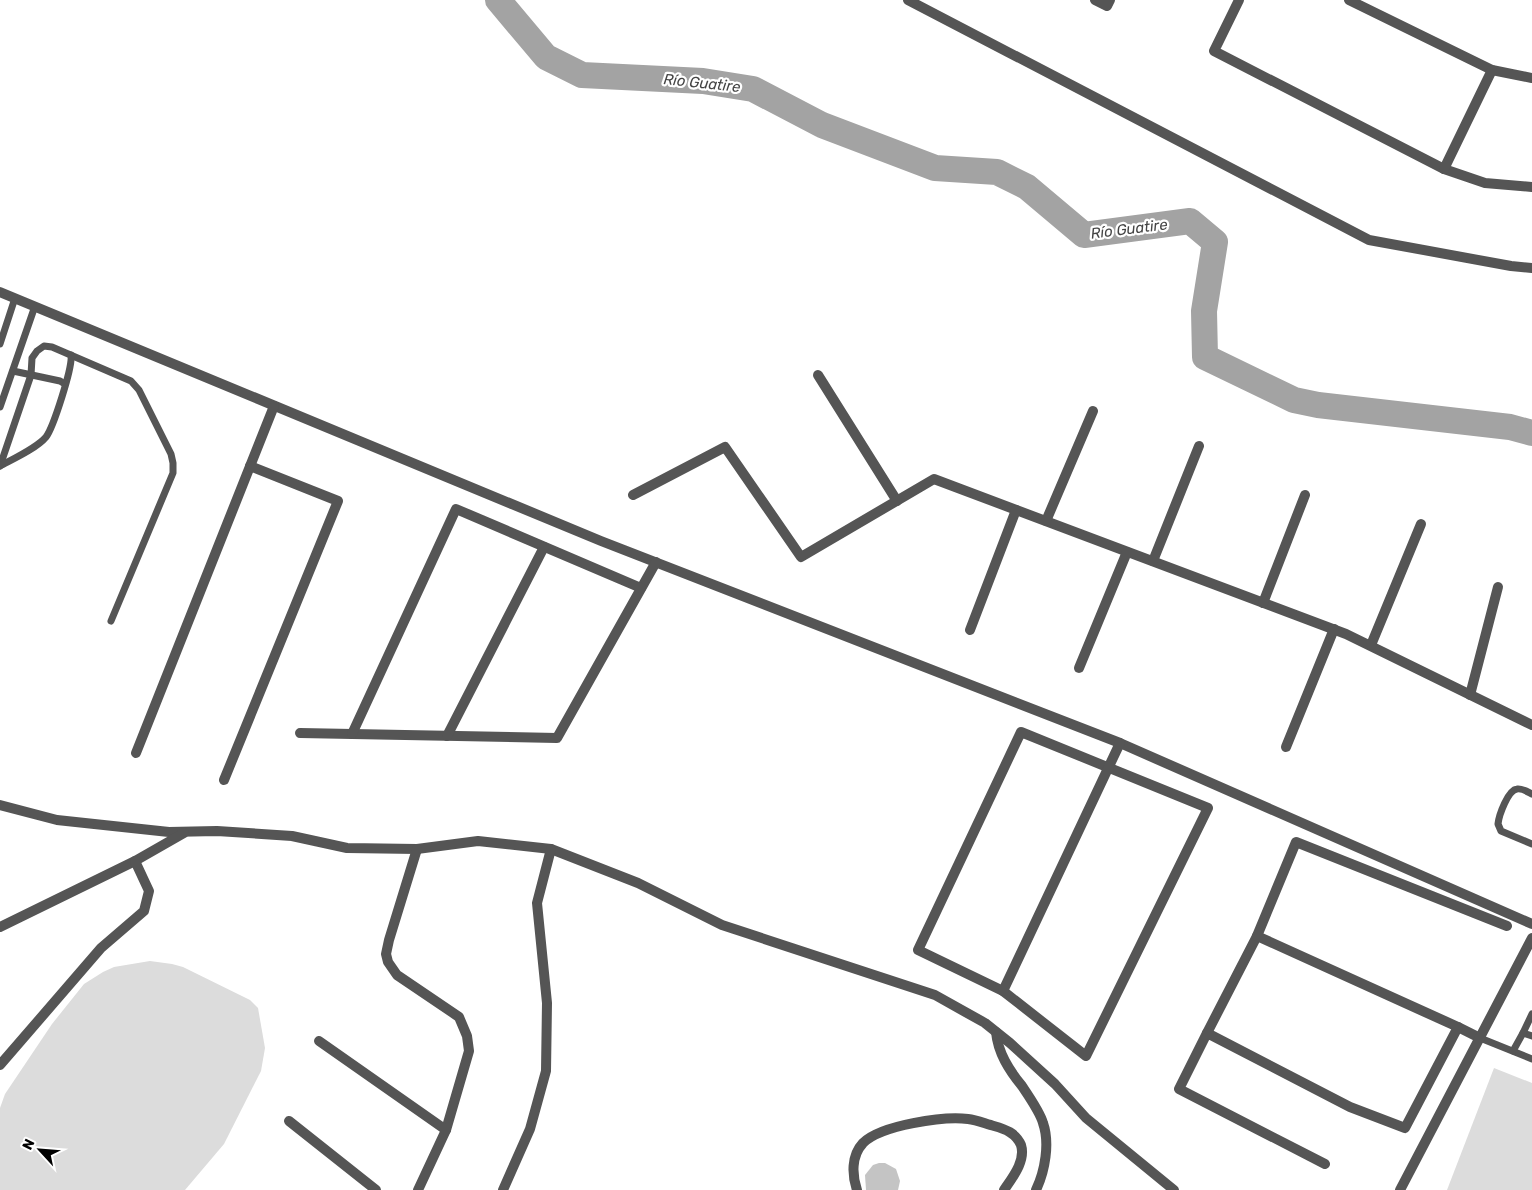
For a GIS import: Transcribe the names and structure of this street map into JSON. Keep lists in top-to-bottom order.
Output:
{
  "water": ["Río Guatire"],
  "north": "top left"
}
